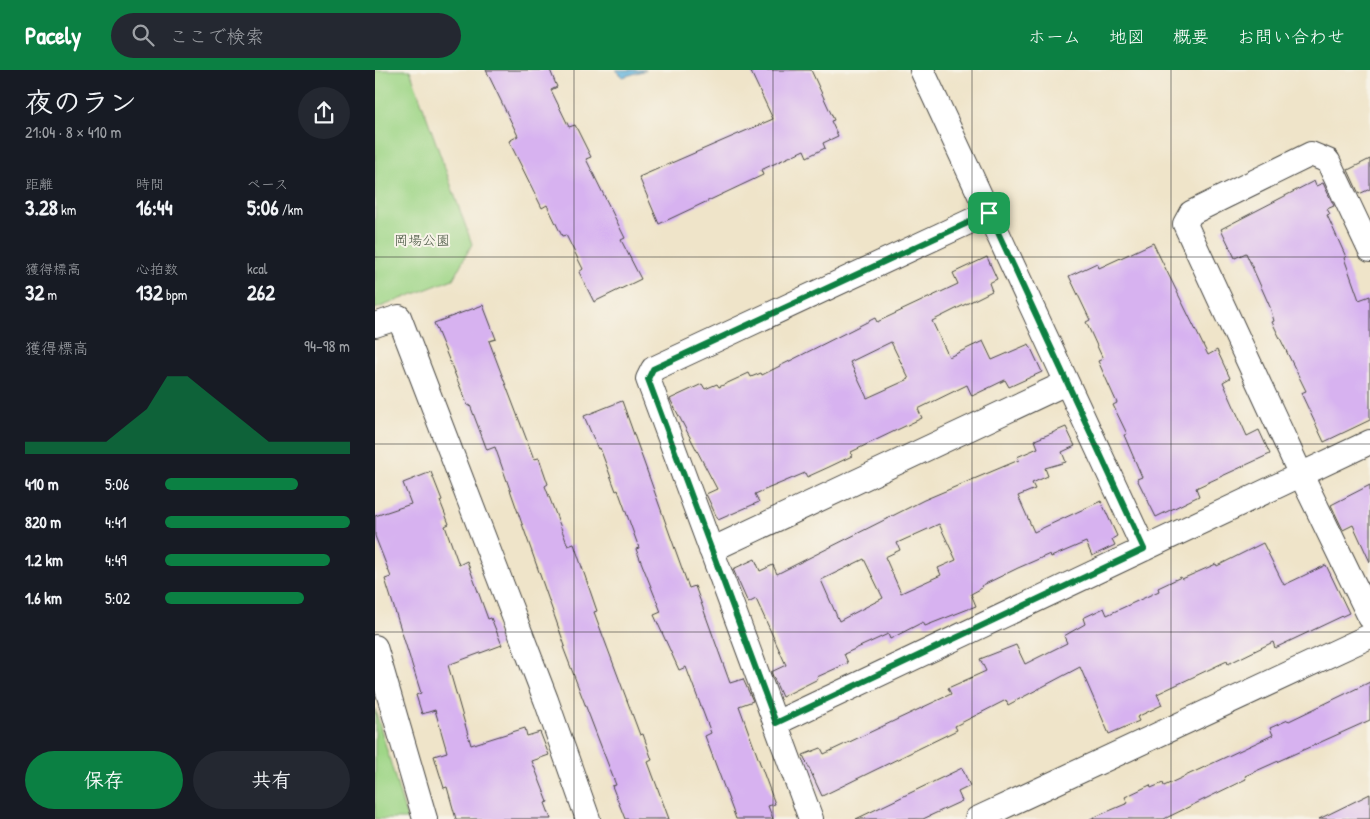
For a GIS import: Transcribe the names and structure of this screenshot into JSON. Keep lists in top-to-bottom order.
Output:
{
  "parks": ["岡場公園"],
  "page": {
    "header": "Pacely",
    "search": "ここで検索",
    "nav": [
      "ホーム",
      "地図",
      "概要",
      "お問い合わせ"
    ],
    "heading": ["夜のラン", "21:04 · 8 × 410 m"],
    "stats": [
      ["距離", "3.28 km"],
      ["時間", "16:44"],
      ["ペース", "5:06 /km"],
      ["獲得標高", "32 m"],
      ["心拍数", "132 bpm"],
      ["kcal", "262"]
    ],
    "chart": ["獲得標高", "94–98 m"],
    "list": [
      {
        "name": "410 m",
        "note": "5:06"
      },
      {
        "name": "820 m",
        "note": "4:41"
      },
      {
        "name": "1.2 km",
        "note": "4:49"
      },
      {
        "name": "1.6 km",
        "note": "5:02"
      }
    ],
    "buttons": ["保存", "共有"]
  }
}
